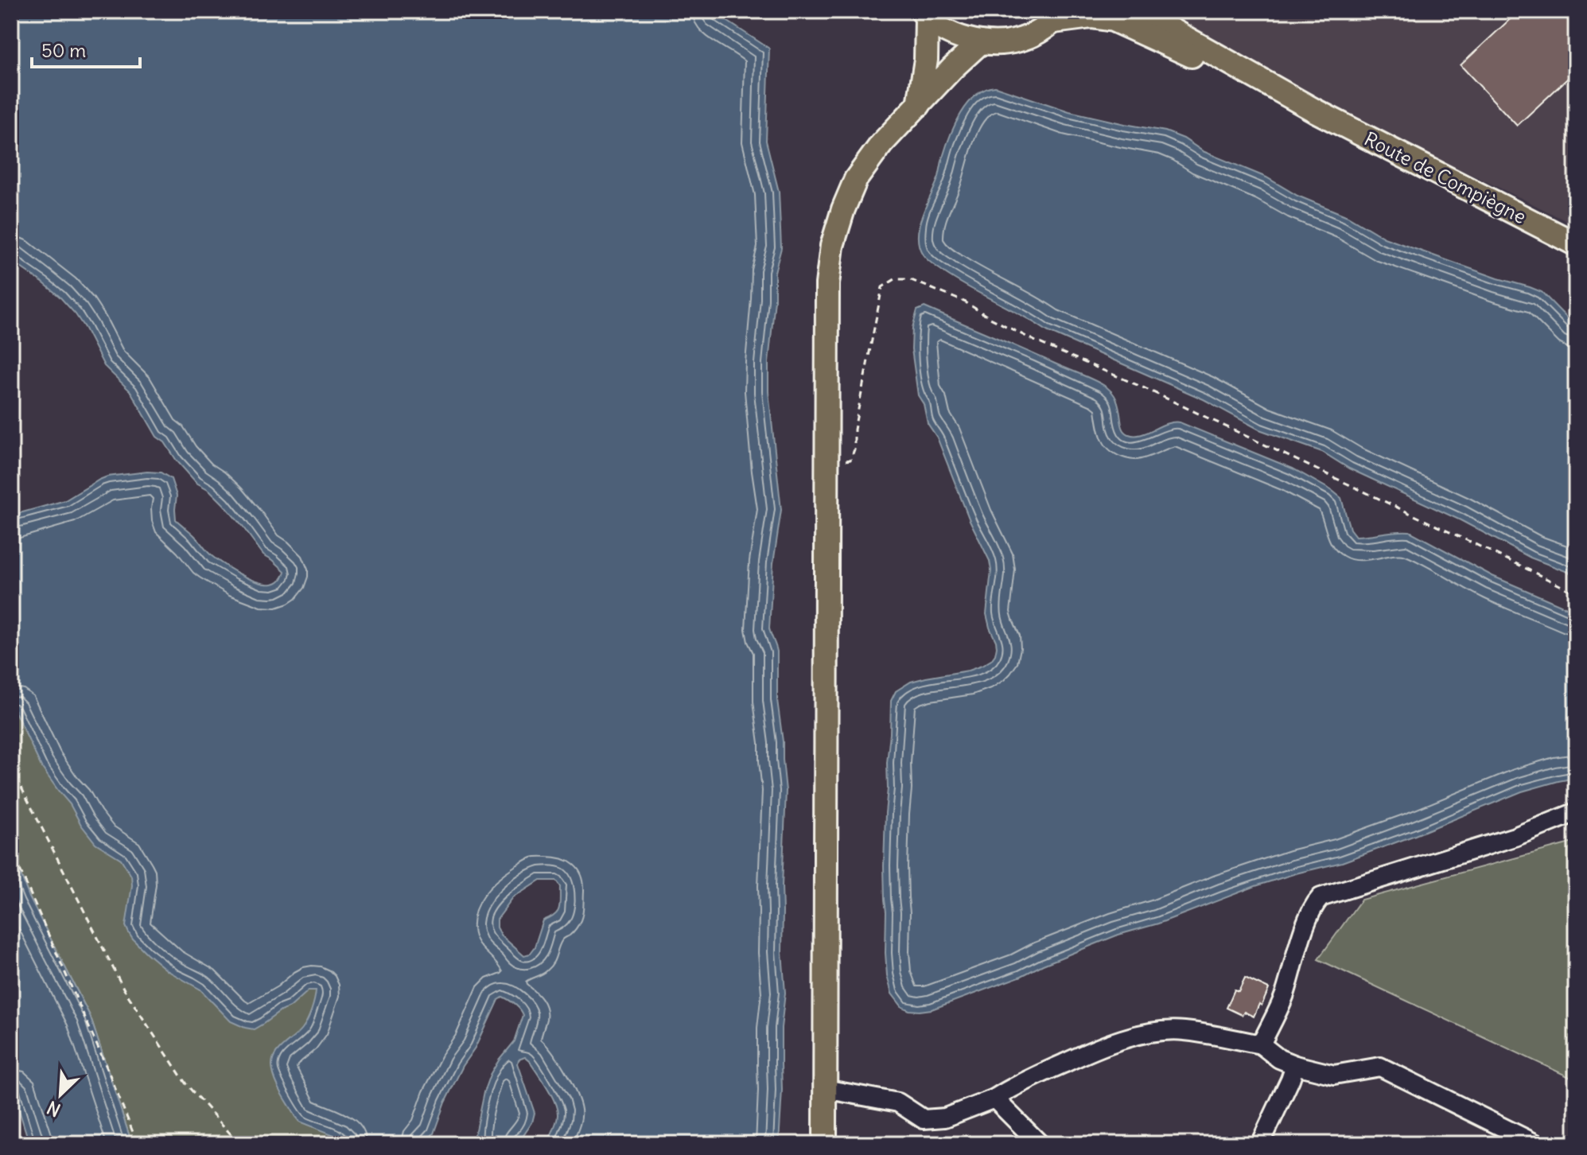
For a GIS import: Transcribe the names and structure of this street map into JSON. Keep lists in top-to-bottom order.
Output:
{
  "streets": {
    "main road": ["Route de Compiègne"]
  },
  "scale_bar": "50 m",
  "north": "bottom left"
}
